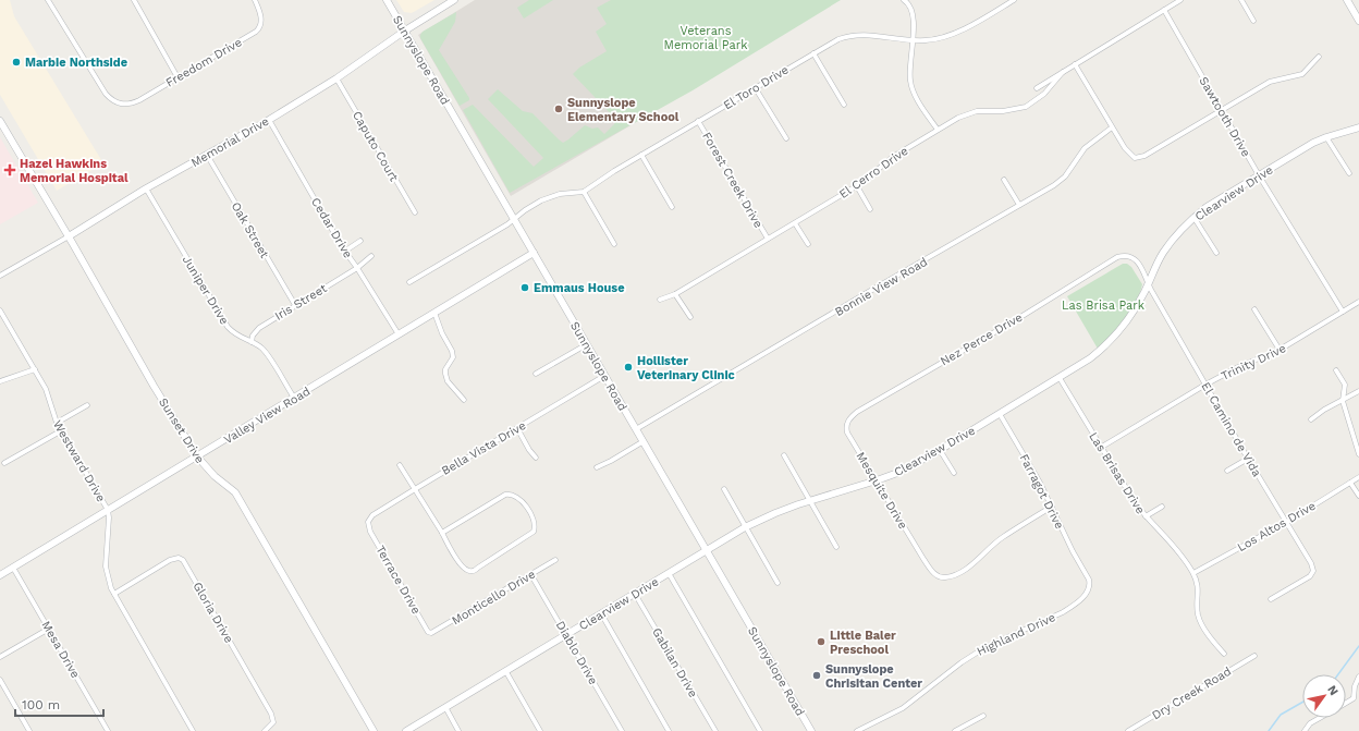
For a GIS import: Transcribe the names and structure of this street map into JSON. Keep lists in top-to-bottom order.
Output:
{
  "streets": {
    "street": [
      "Sunnyslope Road",
      "Freedom Drive",
      "El Toro Drive",
      "Sawtooth Drive",
      "Memorial Drive",
      "Caputo Court",
      "El Cerro Drive",
      "Forest Creek Drive",
      "Clearview Drive",
      "Cedar Drive",
      "Oak Street",
      "Bonnie View Road",
      "Juniper Drive",
      "Iris Street",
      "Nez Perce Drive",
      "Trinity Drive",
      "Valley View Road",
      "El Camino de Vida",
      "Sunset Drive",
      "Bella Vista Drive",
      "Westward Drive",
      "Las Brisas Drive",
      "Mesquite Drive",
      "Farragot Drive",
      "Los Altos Drive",
      "Terrace Drive",
      "Monticello Drive",
      "Gloria Drive",
      "Highland Drive",
      "Mesa Drive",
      "Diablo Drive",
      "Gabilan Drive",
      "Dry Creek Road"
    ]
  },
  "crossings": [
    ["Sunnyslope Road", "El Toro Drive"],
    ["Sunnyslope Road", "Memorial Drive"],
    ["Sunnyslope Road", "Clearview Drive"],
    ["Sunnyslope Road", "Bonnie View Road"],
    ["Sunnyslope Road", "Valley View Road"],
    ["Sunnyslope Road", "Bella Vista Drive"],
    ["El Toro Drive", "Forest Creek Drive"],
    ["Sawtooth Drive", "El Cerro Drive"],
    ["Sawtooth Drive", "Clearview Drive"],
    ["Sawtooth Drive", "Trinity Drive"],
    ["Memorial Drive", "Caputo Court"],
    ["Memorial Drive", "Cedar Drive"],
    ["Memorial Drive", "Oak Street"],
    ["Memorial Drive", "Juniper Drive"],
    ["Memorial Drive", "Sunset Drive"],
    ["El Cerro Drive", "Forest Creek Drive"],
    ["Clearview Drive", "El Camino de Vida"],
    ["Clearview Drive", "Las Brisas Drive"],
    ["Clearview Drive", "Mesquite Drive"],
    ["Clearview Drive", "Farragot Drive"],
    ["Clearview Drive", "Diablo Drive"],
    ["Clearview Drive", "Gabilan Drive"],
    ["Cedar Drive", "Iris Street"],
    ["Cedar Drive", "Valley View Road"],
    ["Oak Street", "Iris Street"],
    ["Juniper Drive", "Iris Street"],
    ["Juniper Drive", "Valley View Road"],
    ["Nez Perce Drive", "El Camino de Vida"],
    ["Nez Perce Drive", "Mesquite Drive"],
    ["Trinity Drive", "El Camino de Vida"],
    ["Trinity Drive", "Las Brisas Drive"],
    ["Valley View Road", "Sunset Drive"],
    ["Valley View Road", "Westward Drive"],
    ["Valley View Road", "Mesa Drive"],
    ["El Camino de Vida", "Los Altos Drive"],
    ["Bella Vista Drive", "Terrace Drive"],
    ["Westward Drive", "Gloria Drive"],
    ["Las Brisas Drive", "Los Altos Drive"],
    ["Mesquite Drive", "Farragot Drive"],
    ["Farragot Drive", "Highland Drive"],
    ["Terrace Drive", "Monticello Drive"],
    ["Monticello Drive", "Diablo Drive"]
  ],
  "parks": ["Veterans Memorial Park", "Las Brisa Park"],
  "places": {
    "other": [
      "Marbie Northside",
      "Sunnyslope Elementary School",
      "Emmaus House",
      "Hollister Veterinary Clinic",
      "Little Baler Preschool",
      "Sunnyslope Chrisitan Center"
    ],
    "health": ["Hazel Hawkins Memorial Hospital"]
  },
  "scale_bar": "100 m",
  "north": "top right"
}
